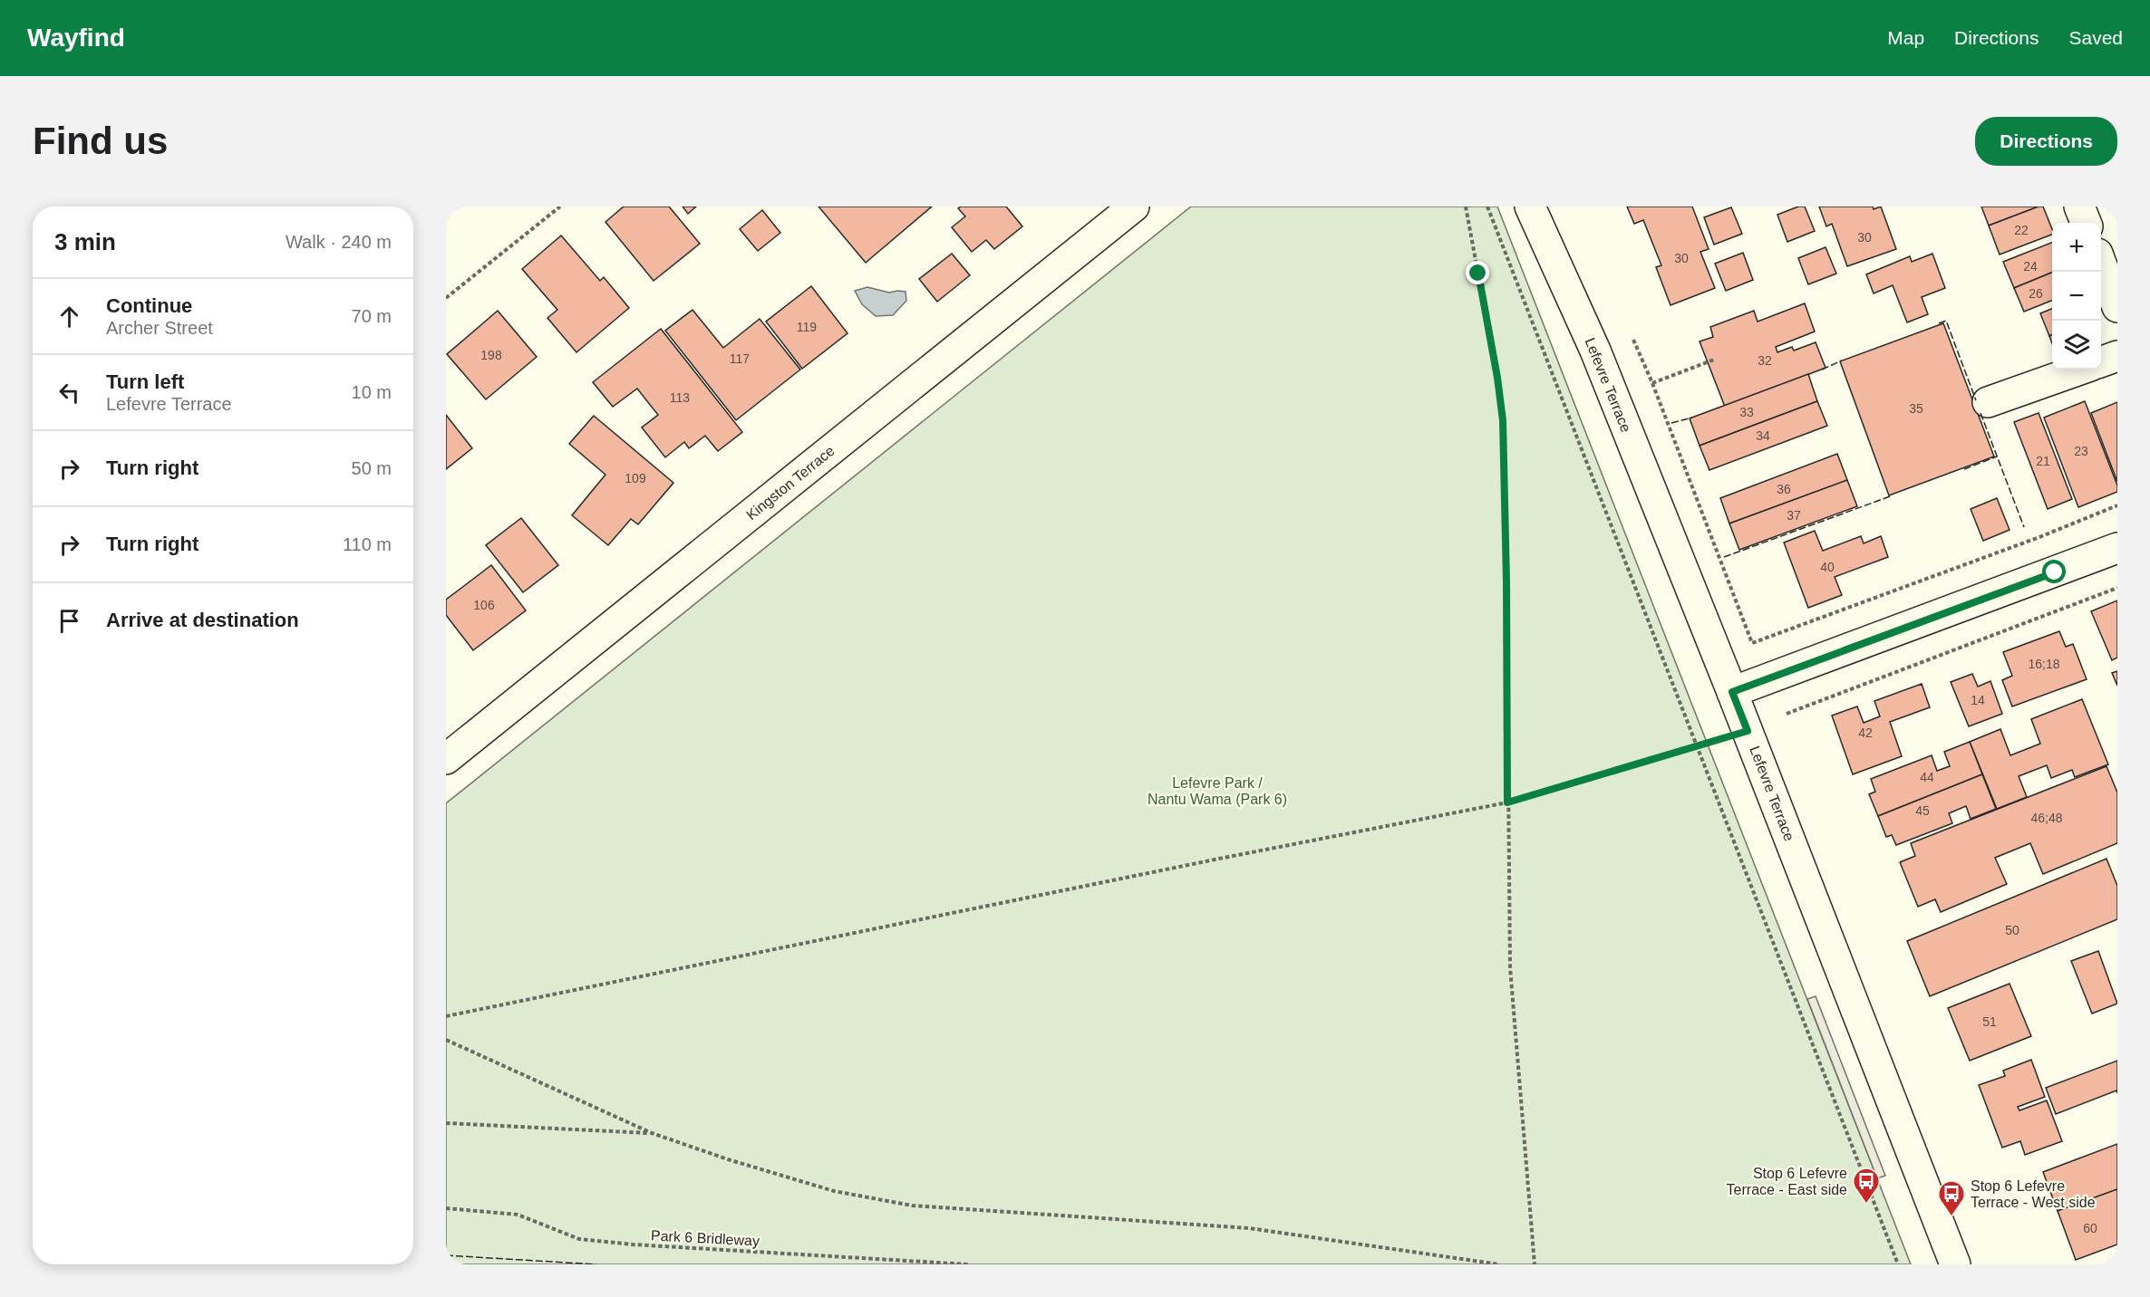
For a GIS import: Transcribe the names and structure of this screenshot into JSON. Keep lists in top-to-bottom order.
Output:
{
  "streets": {
    "street": ["Lefevre Terrace", "Kingston Terrace"],
    "path": ["Park 6 Bridleway"]
  },
  "parks": ["Lefevre Park / Nantu Wama (Park 6)"],
  "places": {
    "bus stop": ["Stop 6 Lefevre Terrace - East side", "Stop 6 Lefevre Terrace - West side"]
  },
  "house_numbers": [
    "22",
    "30",
    "30",
    "24",
    "26",
    "119",
    "198",
    "117",
    "32",
    "113",
    "35",
    "33",
    "34",
    "23",
    "21",
    "109",
    "36",
    "37",
    "40",
    "106",
    "16;18",
    "14",
    "42",
    "44",
    "45",
    "46;48",
    "50",
    "51",
    "60"
  ],
  "page": {
    "header": "Wayfind",
    "nav": ["Map", "Directions", "Saved"],
    "buttons": "Directions",
    "title": "Find us",
    "heading": ["3 min", "Walk · 240 m"],
    "map_buttons": ["+", "−"],
    "list": [
      ["Continue", "Archer Street", "70 m"],
      ["Turn left", "Lefevre Terrace", "10 m"],
      ["Turn right", "50 m"],
      ["Turn right", "110 m"],
      "Arrive at destination"
    ]
  }
}
